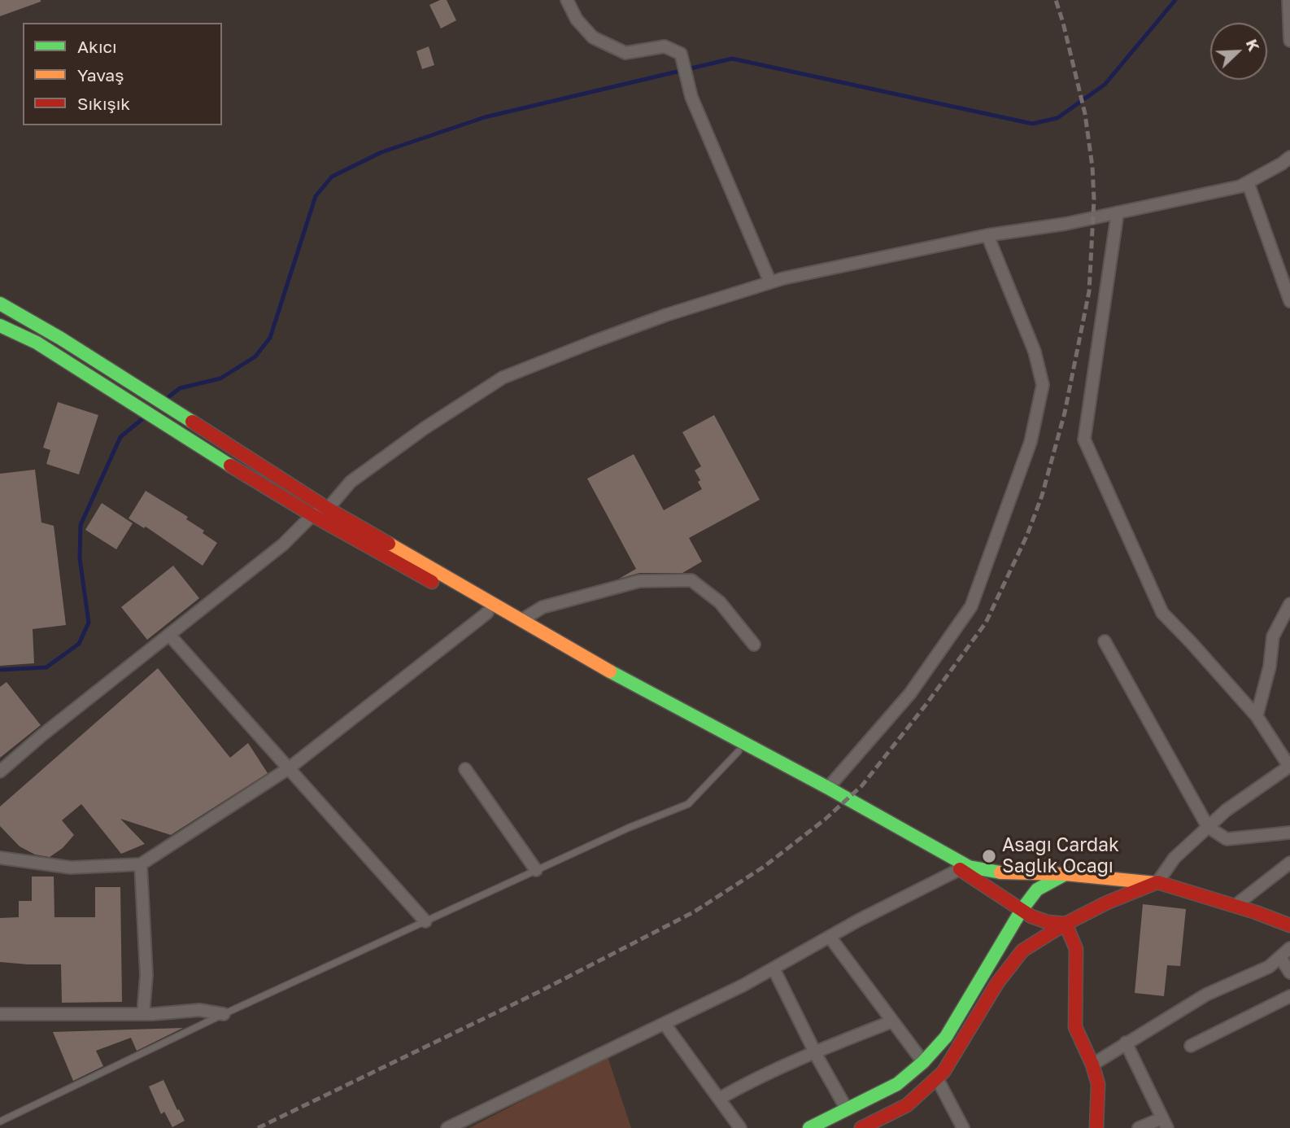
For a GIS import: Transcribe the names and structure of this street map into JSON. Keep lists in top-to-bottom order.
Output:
{
  "places": ["Asagı Cardak Saglık Ocagı"],
  "legend": ["Akıcı", "Yavaş", "Sıkışık"],
  "north": "top right"
}
